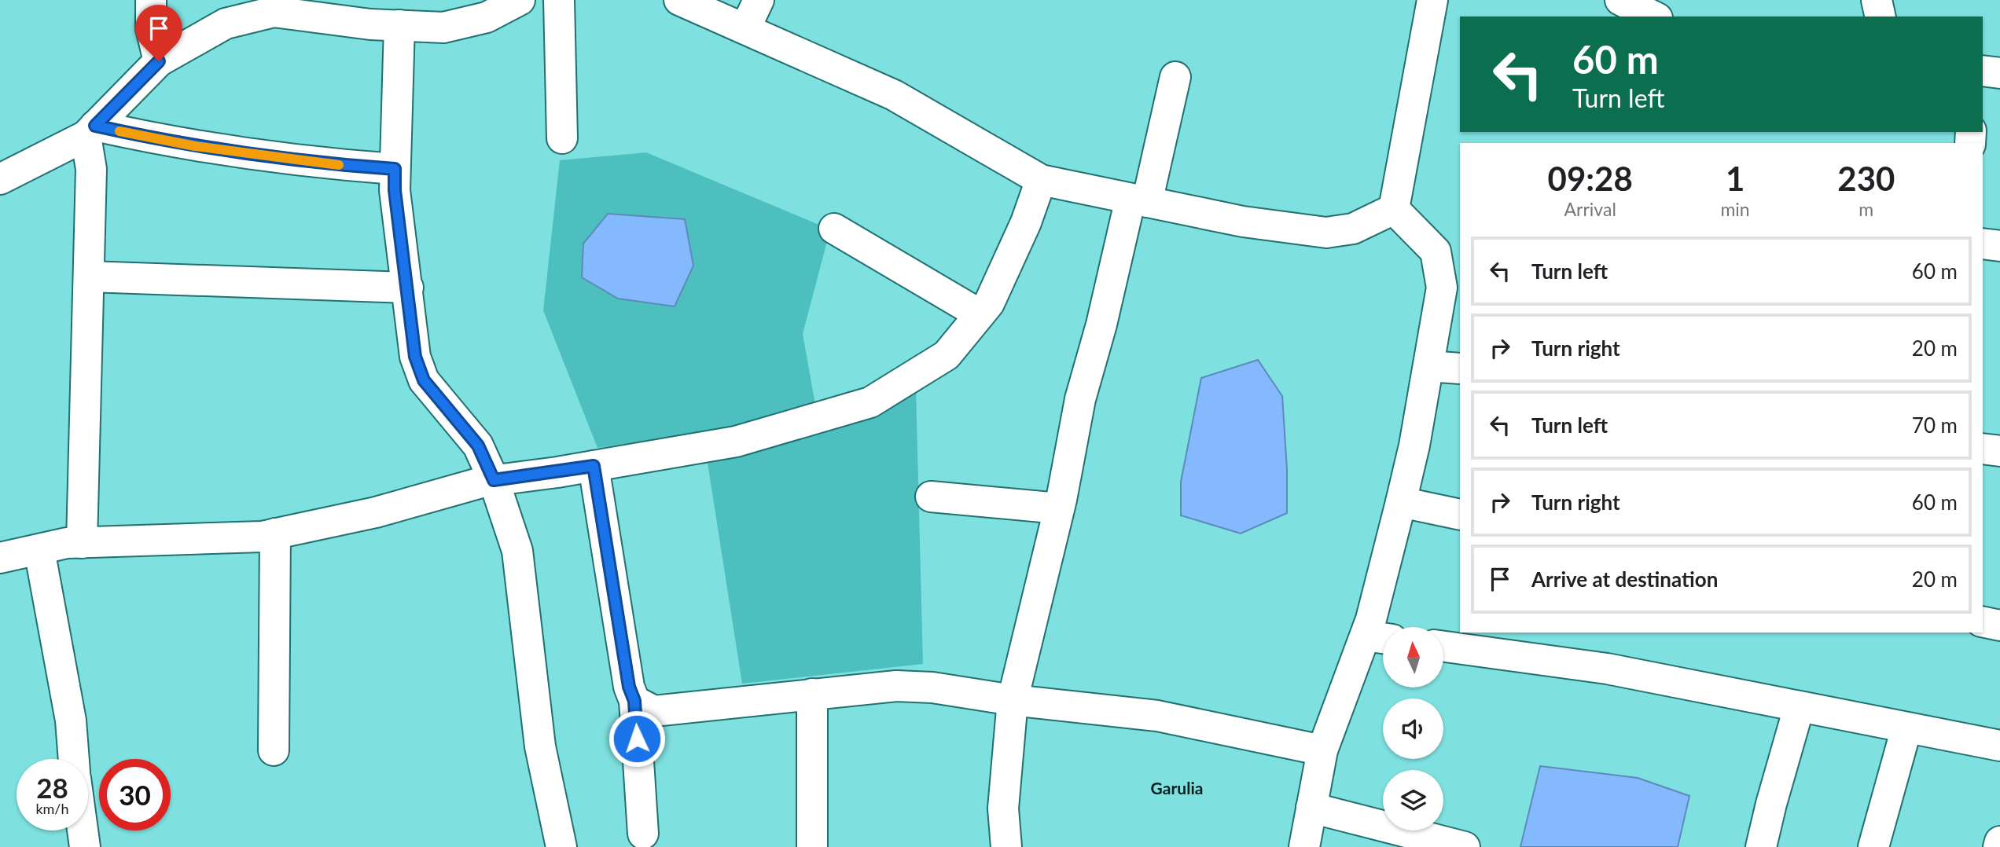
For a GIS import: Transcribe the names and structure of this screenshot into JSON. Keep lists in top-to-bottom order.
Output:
{
  "districts": ["Garulia"],
  "north": "top",
  "page": {
    "turn": ["60 m", "Turn left"],
    "eta": [
      "09:28",
      "Arrival",
      "1",
      "min",
      "230",
      "m"
    ],
    "list": [
      {
        "name": "Turn left",
        "value": "60 m"
      },
      {
        "name": "Turn right",
        "value": "20 m"
      },
      {
        "name": "Turn left",
        "value": "70 m"
      },
      {
        "name": "Turn right",
        "value": "60 m"
      },
      {
        "name": "Arrive at destination",
        "value": "20 m"
      }
    ],
    "speed": "28 km/h",
    "limit": "30"
  }
}
